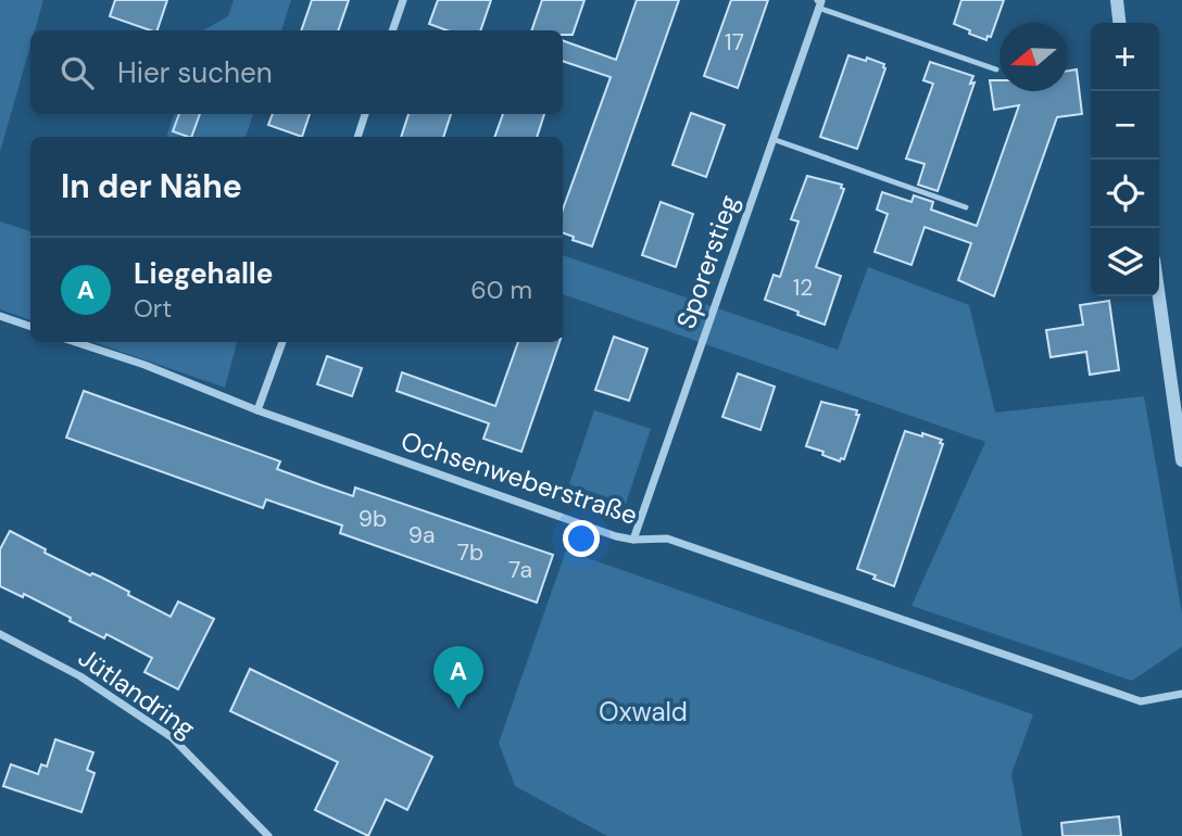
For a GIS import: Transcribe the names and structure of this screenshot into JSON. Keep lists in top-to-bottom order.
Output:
{
  "streets": {
    "street": ["Sporerstieg", "Ochsenweberstraße", "Jütlandring"]
  },
  "crossings": [
    ["Sporerstieg", "Ochsenweberstraße"]
  ],
  "parks": ["Oxwald"],
  "house_numbers": [
    "17",
    "12",
    "9b",
    "9a",
    "7b",
    "7a"
  ],
  "north": "left",
  "page": {
    "map_buttons": ["+", "−"],
    "search": "Hier suchen",
    "heading": "In der Nähe",
    "list": [
      {
        "mark": "A",
        "name": "Liegehalle",
        "note": "Ort",
        "value": "60 m"
      }
    ],
    "pins": "A"
  }
}
